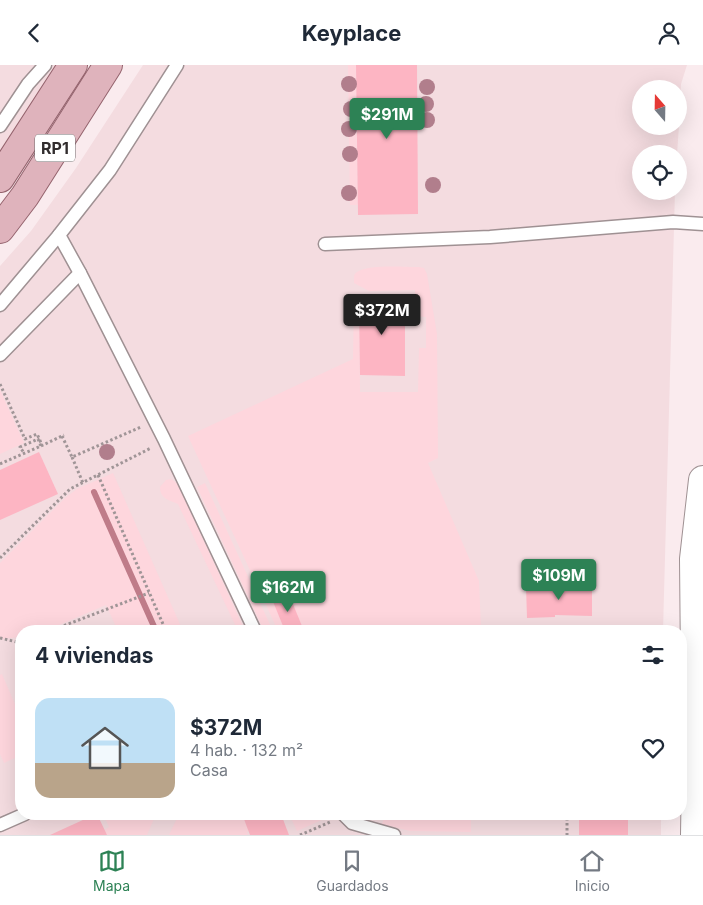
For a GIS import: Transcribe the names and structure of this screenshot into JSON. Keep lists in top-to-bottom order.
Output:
{
  "streets": {
    "main road": ["RP1"]
  },
  "north": "top",
  "page": {
    "header": "Keyplace",
    "price": [
      "$291M",
      "$372M",
      "$109M",
      "$162M"
    ],
    "heading": "4 viviendas",
    "list": [
      {
        "name": "$372M",
        "note": "4 hab. · 132 m² · Casa"
      }
    ],
    "tabs": ["Mapa", "Guardados", "Inicio"]
  }
}
